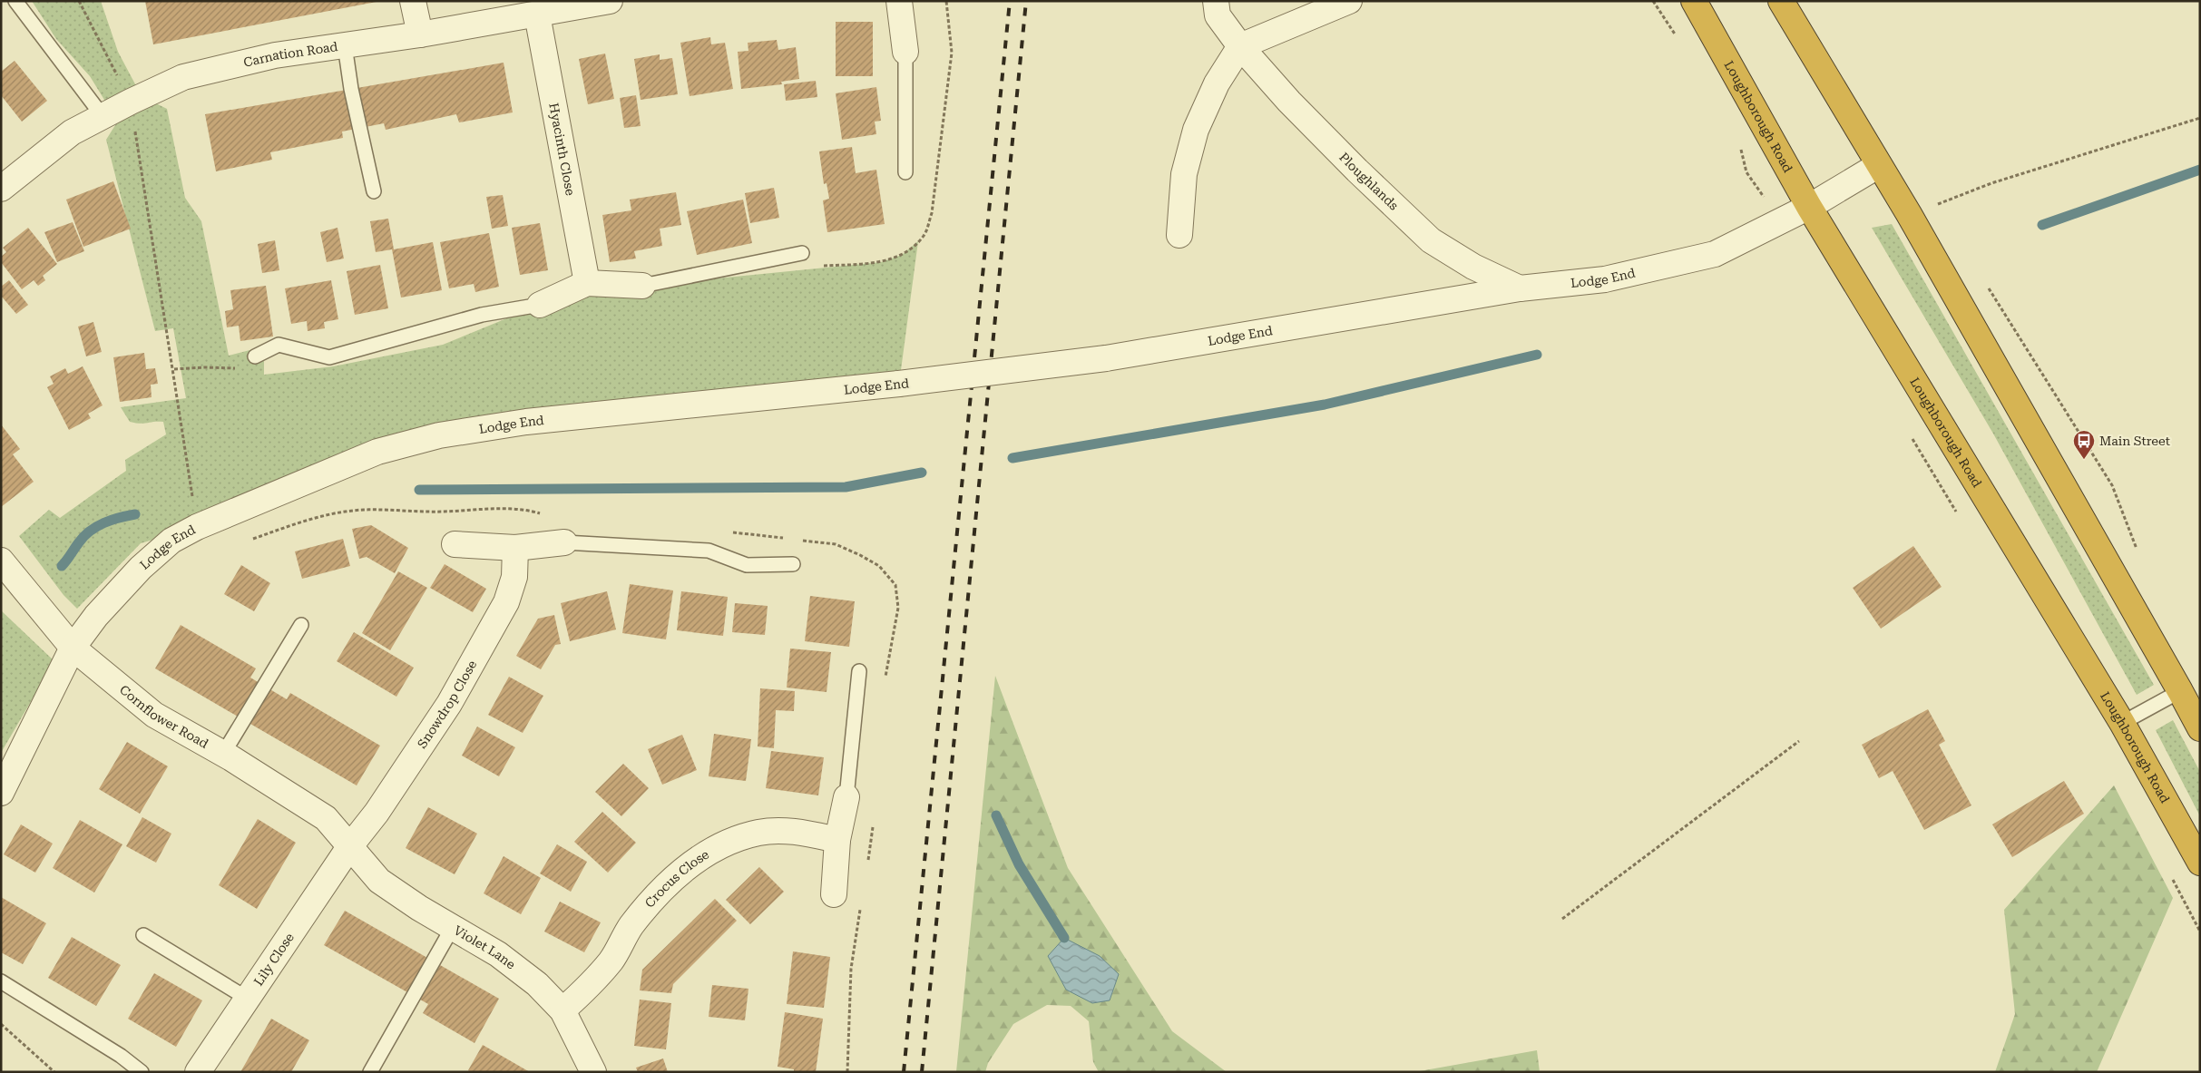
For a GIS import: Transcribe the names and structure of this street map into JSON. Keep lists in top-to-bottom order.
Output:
{
  "streets": {
    "highway": ["Loughborough Road"],
    "street": [
      "Carnation Road",
      "Hyacinth Close",
      "Ploughlands",
      "Lodge End",
      "Snowdrop Close",
      "Cornflower Road",
      "Crocus Close",
      "Violet Lane",
      "Lily Close"
    ]
  },
  "crossings": [
    ["Carnation Road", "Hyacinth Close"],
    ["Loughborough Road", "Lodge End"],
    ["Ploughlands", "Lodge End"],
    ["Lodge End", "Cornflower Road"],
    ["Snowdrop Close", "Cornflower Road"],
    ["Snowdrop Close", "Violet Lane"],
    ["Snowdrop Close", "Lily Close"],
    ["Cornflower Road", "Violet Lane"],
    ["Cornflower Road", "Lily Close"],
    ["Crocus Close", "Violet Lane"],
    ["Violet Lane", "Lily Close"]
  ],
  "places": {
    "bus stop": ["Main Street"]
  }
}
